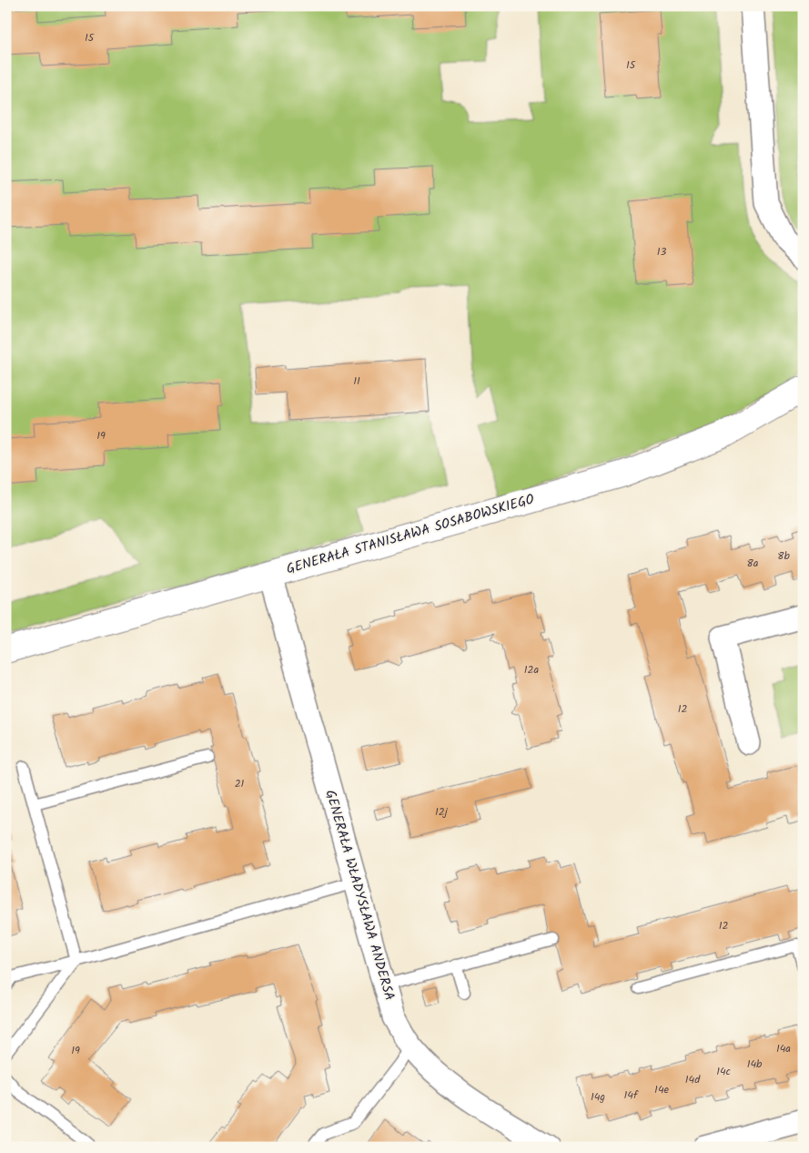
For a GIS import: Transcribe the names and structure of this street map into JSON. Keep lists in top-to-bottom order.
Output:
{
  "streets": {
    "street": ["GENERAŁA STANISŁAWA SOSABOWSKIEGO", "GENERAŁA WŁADYSŁAWA ANDERSA"]
  },
  "crossings": [
    ["GENERAŁA STANISŁAWA SOSABOWSKIEGO", "GENERAŁA WŁADYSŁAWA ANDERSA"]
  ],
  "house_numbers": [
    "15",
    "15",
    "13",
    "11",
    "19",
    "8b",
    "8a",
    "12a",
    "12",
    "21",
    "12j",
    "12",
    "14a",
    "19",
    "14b",
    "14c",
    "14d",
    "14e",
    "14f",
    "14g"
  ]
}
